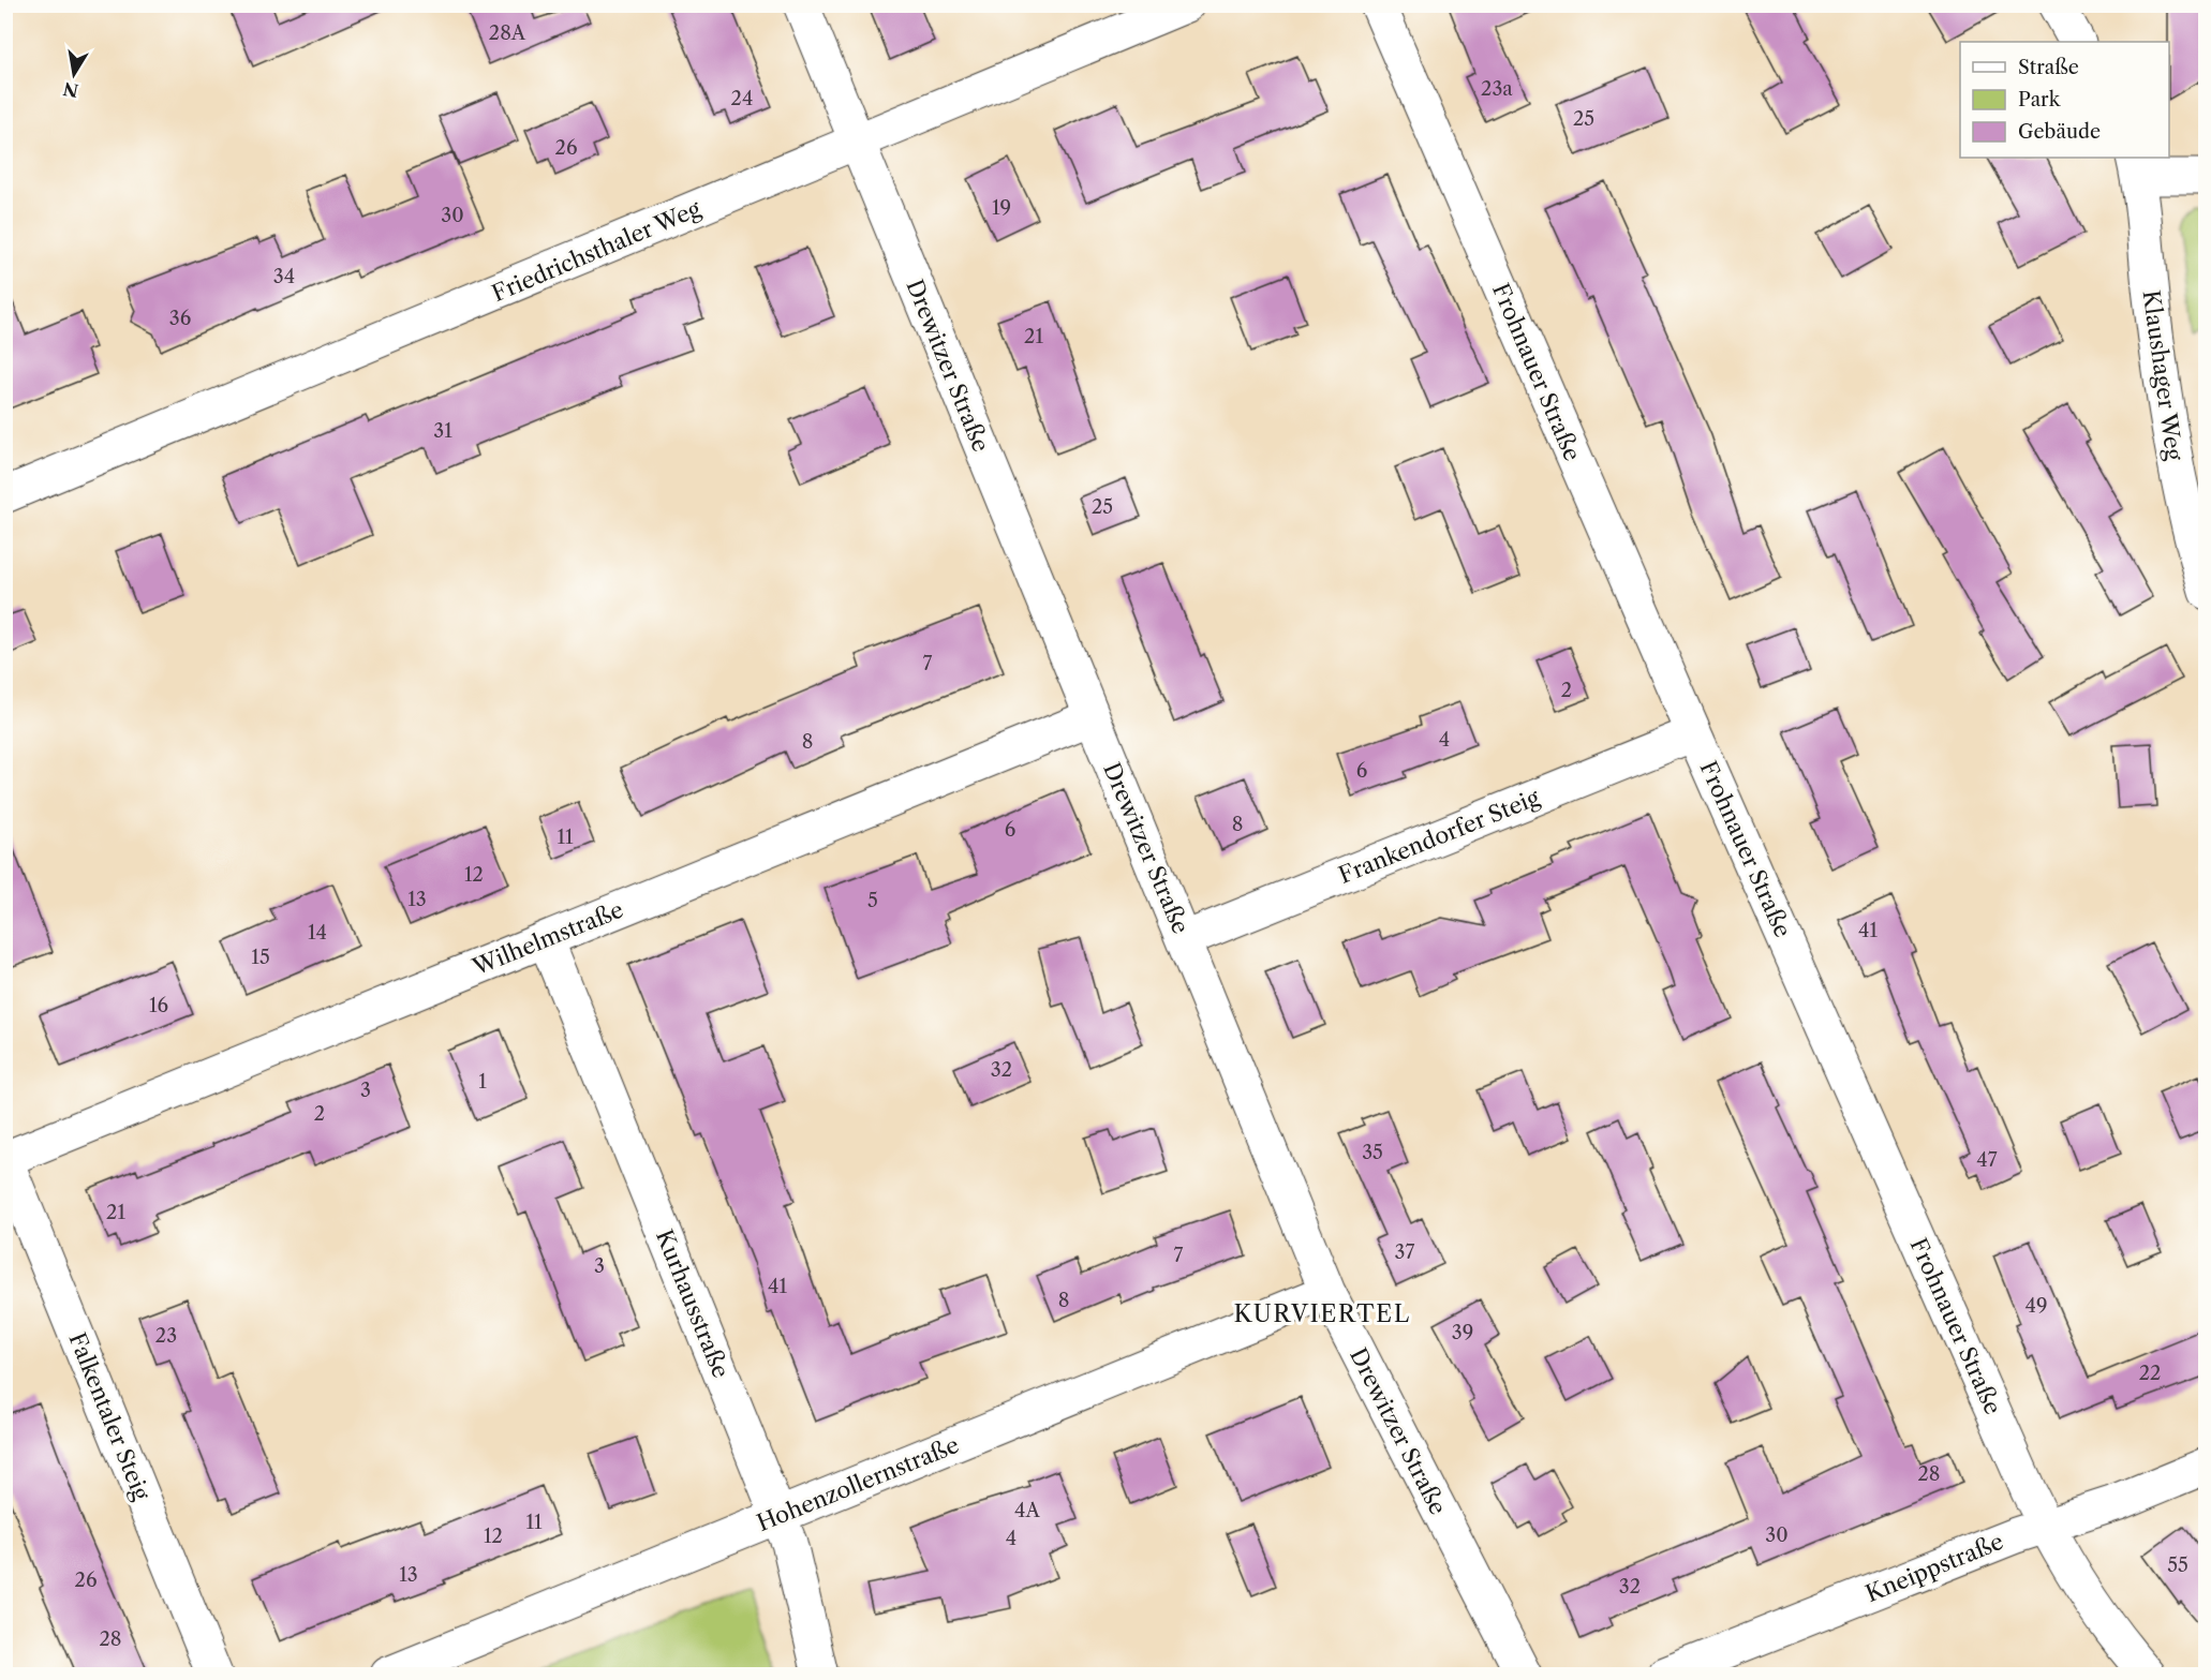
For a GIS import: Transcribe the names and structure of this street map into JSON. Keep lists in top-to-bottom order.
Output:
{
  "streets": {
    "street": [
      "Friedrichsthaler Weg",
      "Drewitzer Straße",
      "Frohnauer Straße",
      "Klaushager Weg",
      "Frankendorfer Steig",
      "Wilhelmstraße",
      "Kurhausstraße",
      "Falkentaler Steig",
      "Hohenzollernstraße",
      "Kneippstraße"
    ]
  },
  "crossings": [
    ["Friedrichsthaler Weg", "Drewitzer Straße"],
    ["Drewitzer Straße", "Frankendorfer Steig"],
    ["Drewitzer Straße", "Wilhelmstraße"],
    ["Drewitzer Straße", "Hohenzollernstraße"],
    ["Frohnauer Straße", "Frankendorfer Steig"],
    ["Frohnauer Straße", "Kneippstraße"],
    ["Wilhelmstraße", "Kurhausstraße"],
    ["Wilhelmstraße", "Falkentaler Steig"],
    ["Kurhausstraße", "Hohenzollernstraße"]
  ],
  "districts": ["KURVIERTEL"],
  "house_numbers": [
    "28A",
    "23a",
    "24",
    "25",
    "26",
    "19",
    "30",
    "34",
    "36",
    "21",
    "31",
    "25",
    "7",
    "2",
    "4",
    "8",
    "6",
    "8",
    "6",
    "11",
    "12",
    "13",
    "5",
    "41",
    "14",
    "15",
    "16",
    "32",
    "1",
    "3",
    "2",
    "35",
    "47",
    "21",
    "37",
    "7",
    "3",
    "41",
    "8",
    "49",
    "39",
    "23",
    "22",
    "28",
    "4A",
    "11",
    "30",
    "12",
    "4",
    "55",
    "13",
    "26",
    "32",
    "28"
  ],
  "legend": ["Straße", "Park", "Gebäude"],
  "north": "bottom"
}
